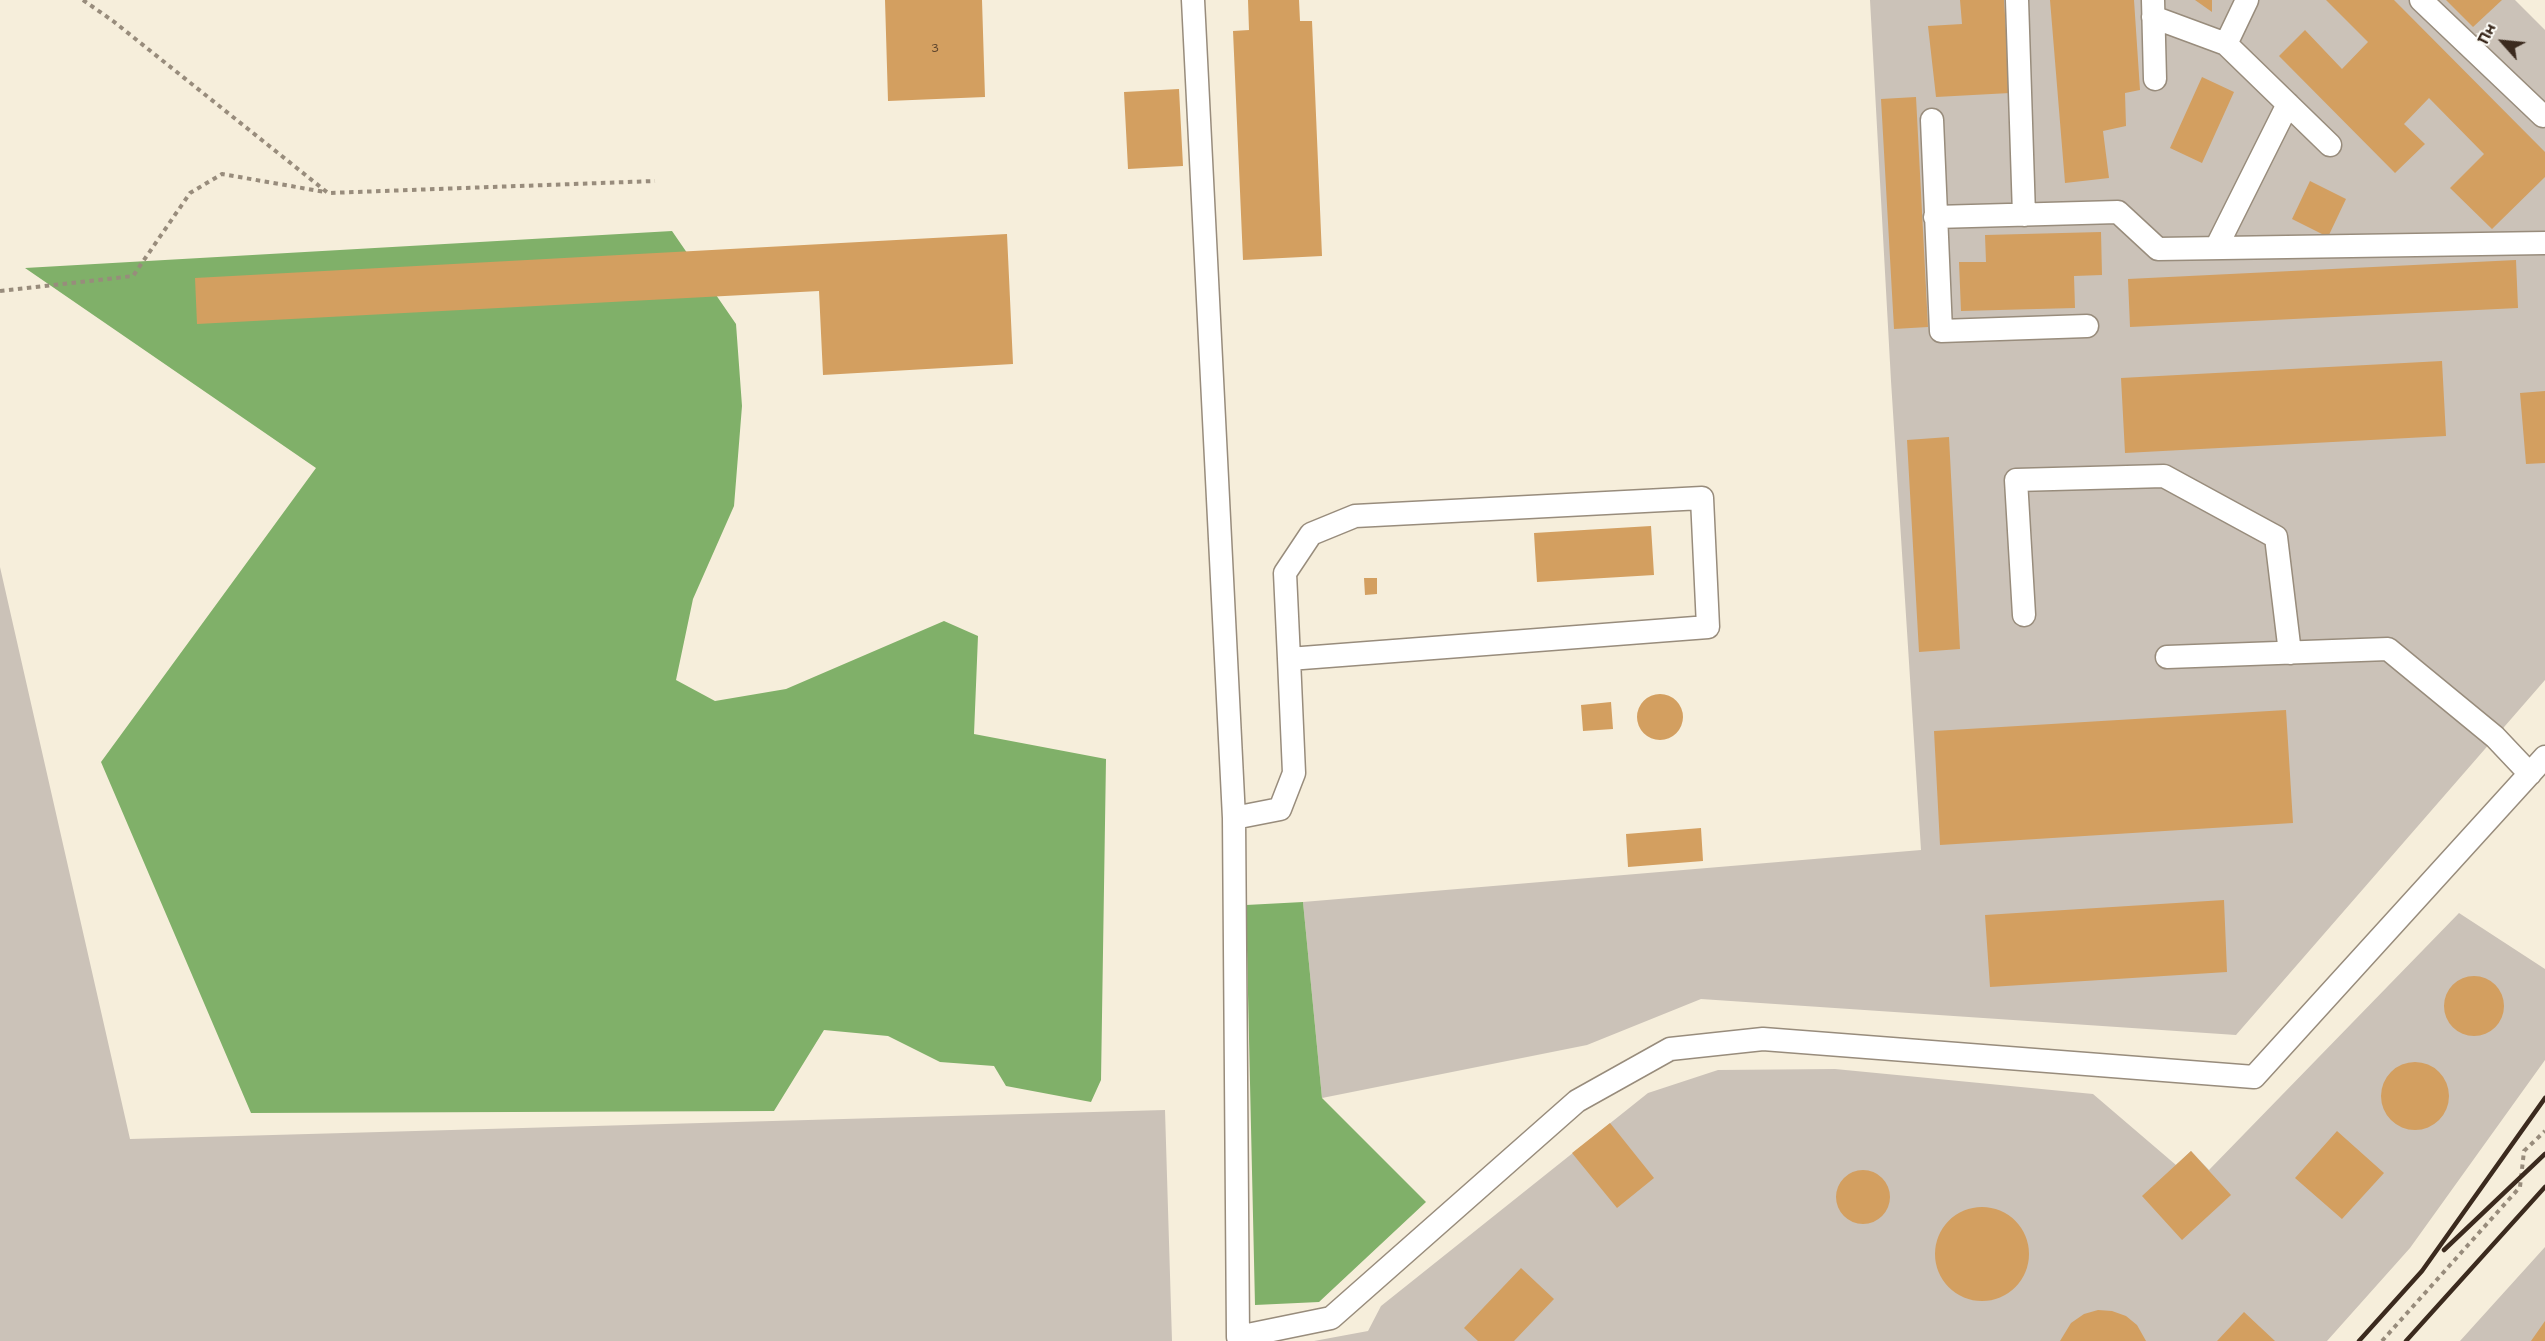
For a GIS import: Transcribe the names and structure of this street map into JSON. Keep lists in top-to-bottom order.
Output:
{
  "house_numbers": ["3"],
  "north": "top left"
}
